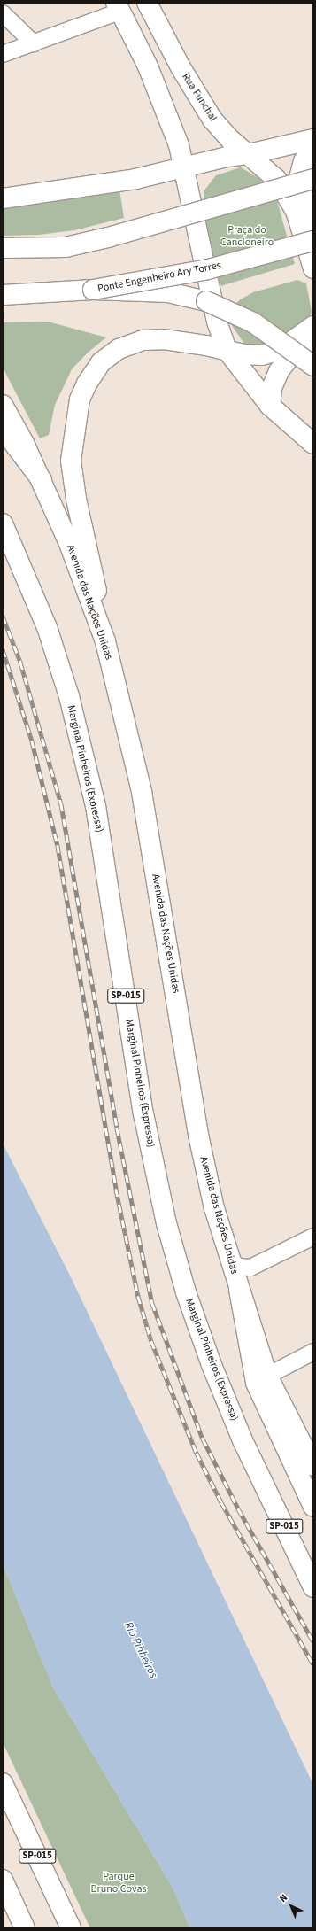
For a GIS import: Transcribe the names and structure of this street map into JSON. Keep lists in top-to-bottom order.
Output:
{
  "streets": {
    "main road": [
      "Rua Funchal",
      "Ponte Engenheiro Ary Torres",
      "Avenida das Nações Unidas",
      "Marginal Pinheiros (Expressa)",
      "SP-015"
    ]
  },
  "water": ["Rio Pinheiros"],
  "parks": ["Praça do Cancioneiro", "Parque Bruno Covas"],
  "north": "top left"
}
